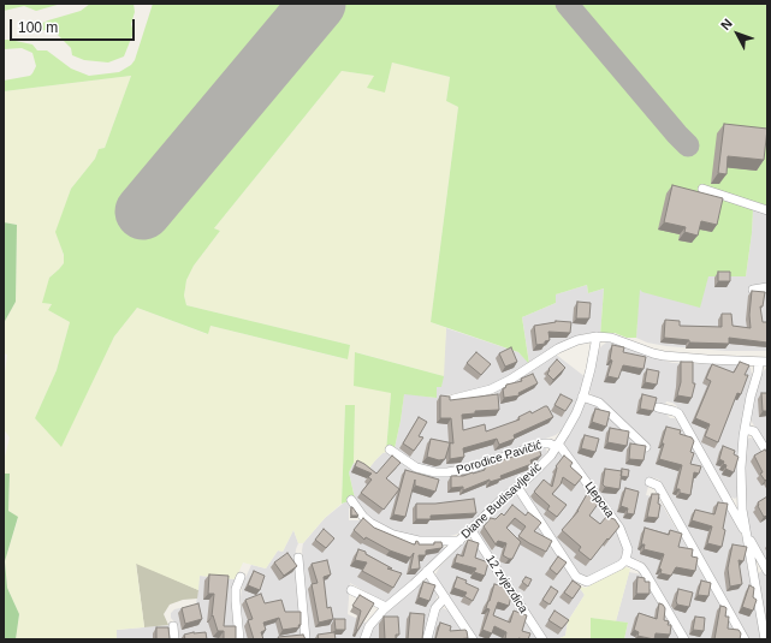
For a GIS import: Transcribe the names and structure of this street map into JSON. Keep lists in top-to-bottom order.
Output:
{
  "streets": {
    "street": [
      "Porodice Pavičić",
      "Церска",
      "Diane Budisavljević",
      "12 zvjezdica"
    ]
  },
  "crossings": [
    ["Porodice Pavičić", "Церска"],
    ["Porodice Pavičić", "Diane Budisavljević"],
    ["Церска", "Diane Budisavljević"],
    ["Diane Budisavljević", "12 zvjezdica"]
  ],
  "scale_bar": "100 m",
  "north": "top left"
}
